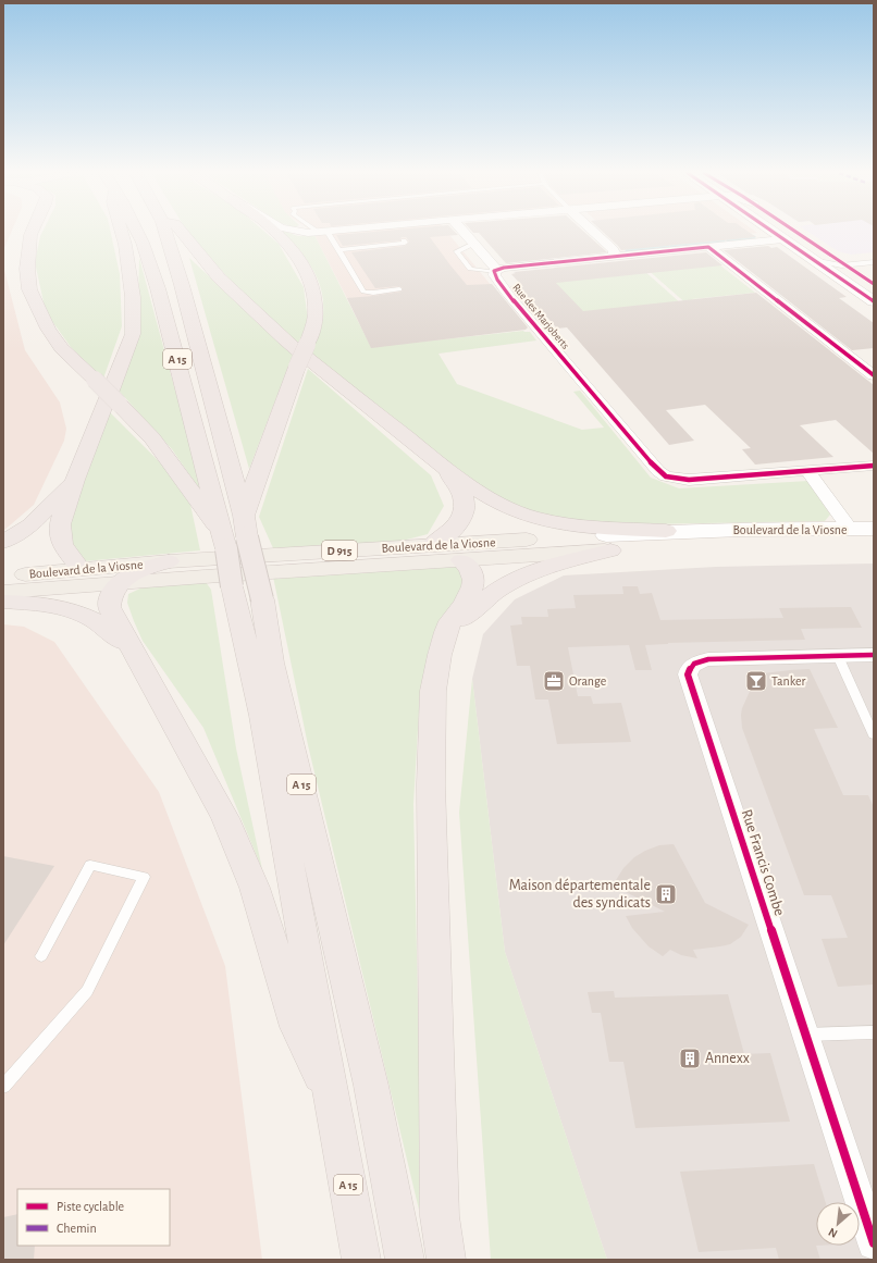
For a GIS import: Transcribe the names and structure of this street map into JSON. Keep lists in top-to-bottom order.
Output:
{
  "streets": {
    "highway": ["A 15"],
    "main road": ["Boulevard de la Viosne", "D 915"],
    "street": ["Rue des Marjoberts", "Rue Francis Combe"]
  },
  "places": {
    "office": ["Orange"],
    "bar": ["Tanker"],
    "building": ["Maison départementale des syndicats", "Annexx"]
  },
  "legend": ["Piste cyclable", "Chemin"],
  "north": "bottom left"
}
